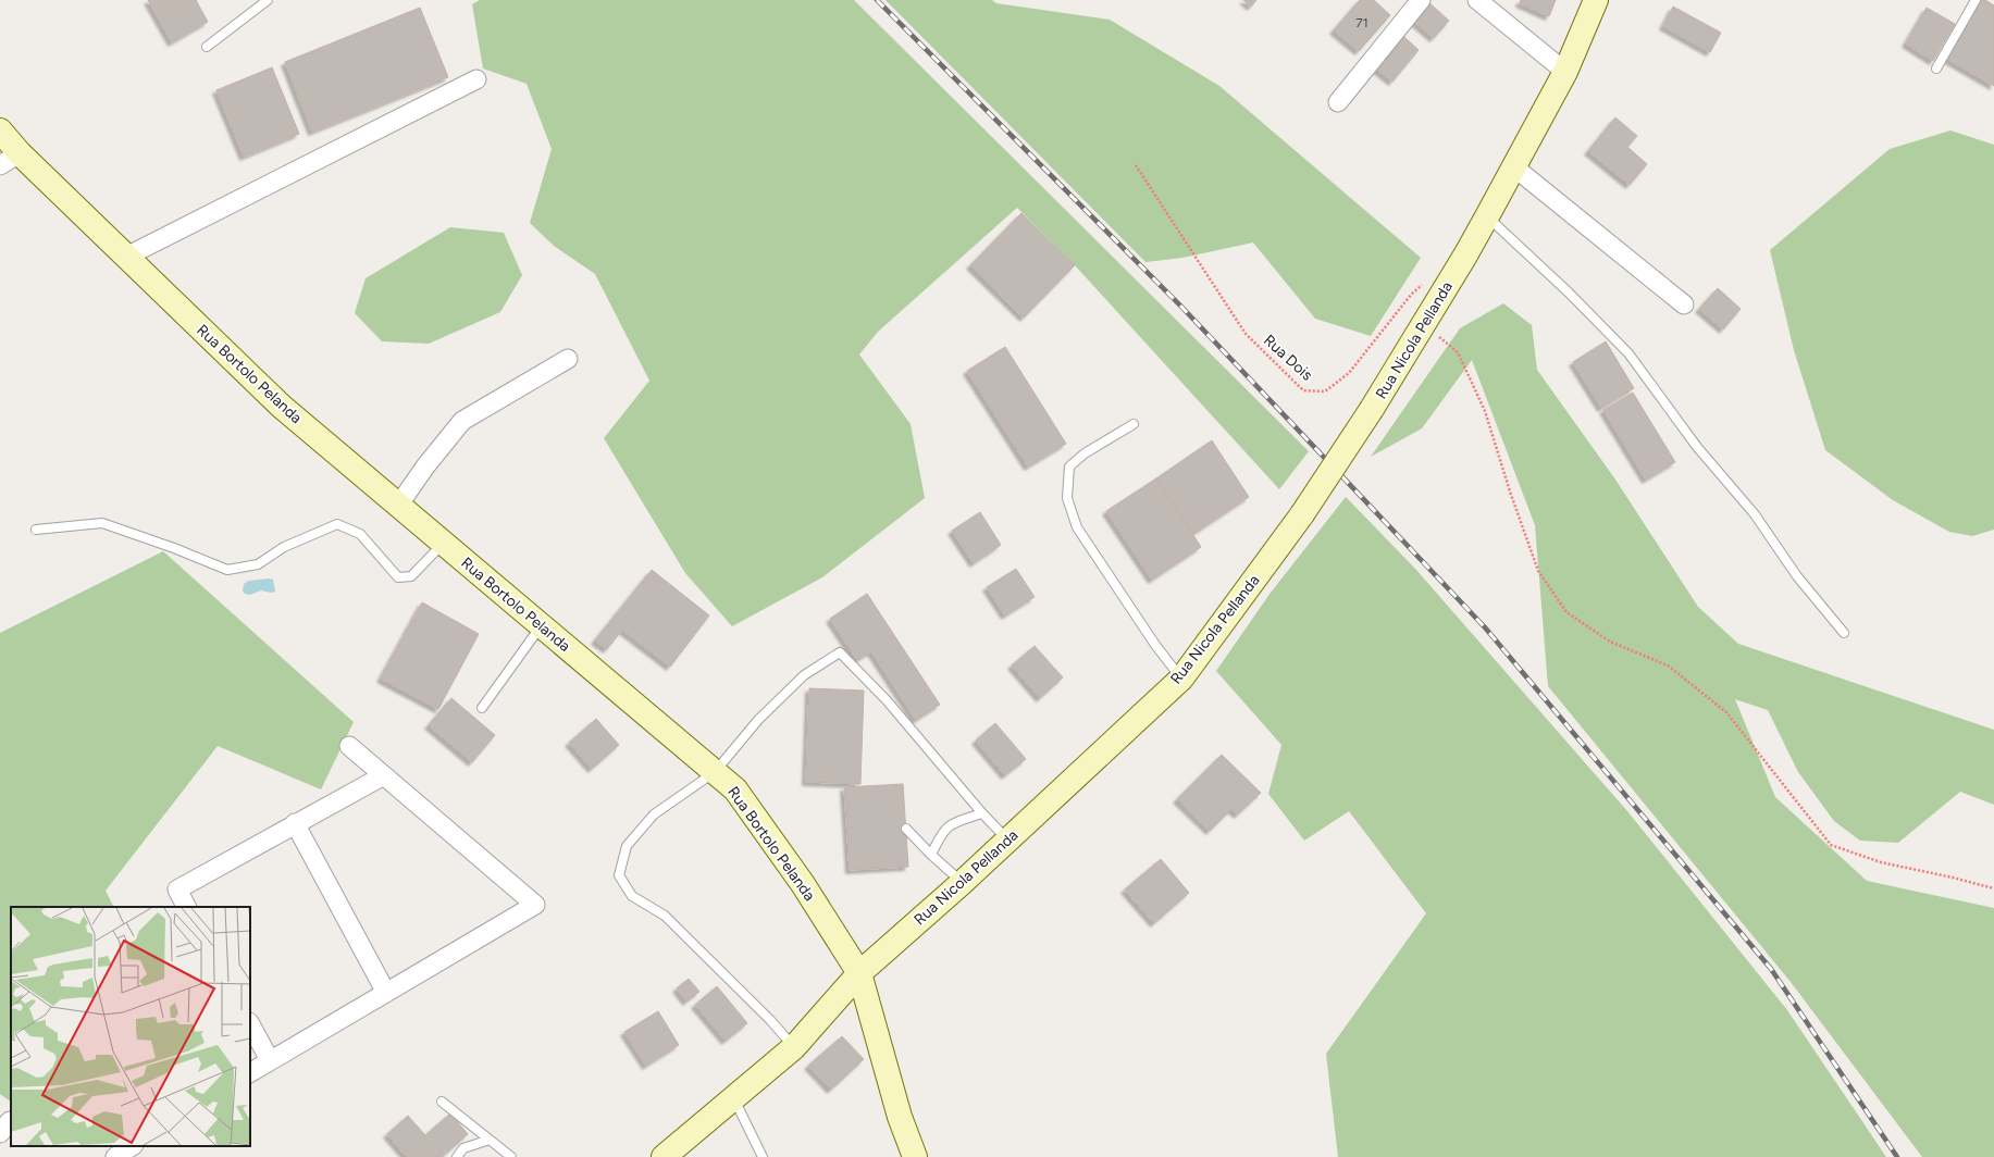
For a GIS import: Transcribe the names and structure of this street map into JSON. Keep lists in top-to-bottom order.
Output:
{
  "streets": {
    "main road": ["Rua Nicola Pellanda", "Rua Bortolo Pelanda"],
    "path": ["Rua Dois"]
  },
  "crossings": [
    ["Rua Nicola Pellanda", "Rua Bortolo Pelanda"]
  ],
  "house_numbers": ["71"]
}
